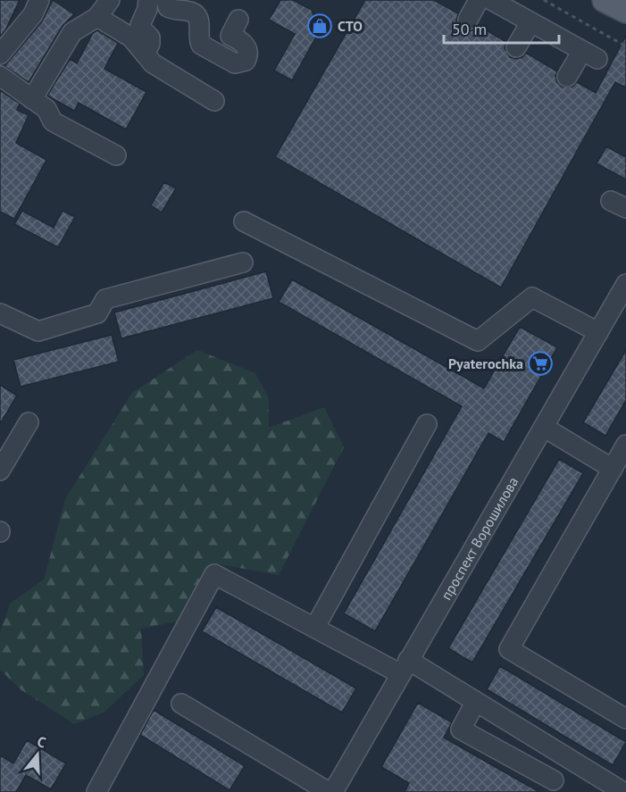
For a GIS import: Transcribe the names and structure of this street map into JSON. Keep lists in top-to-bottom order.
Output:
{
  "streets": {
    "street": ["проспект Ворошилова"]
  },
  "places": {
    "shop": ["СТО"],
    "supermarket": ["Pyaterochka"]
  },
  "scale_bar": "50 m",
  "north": "top"
}
